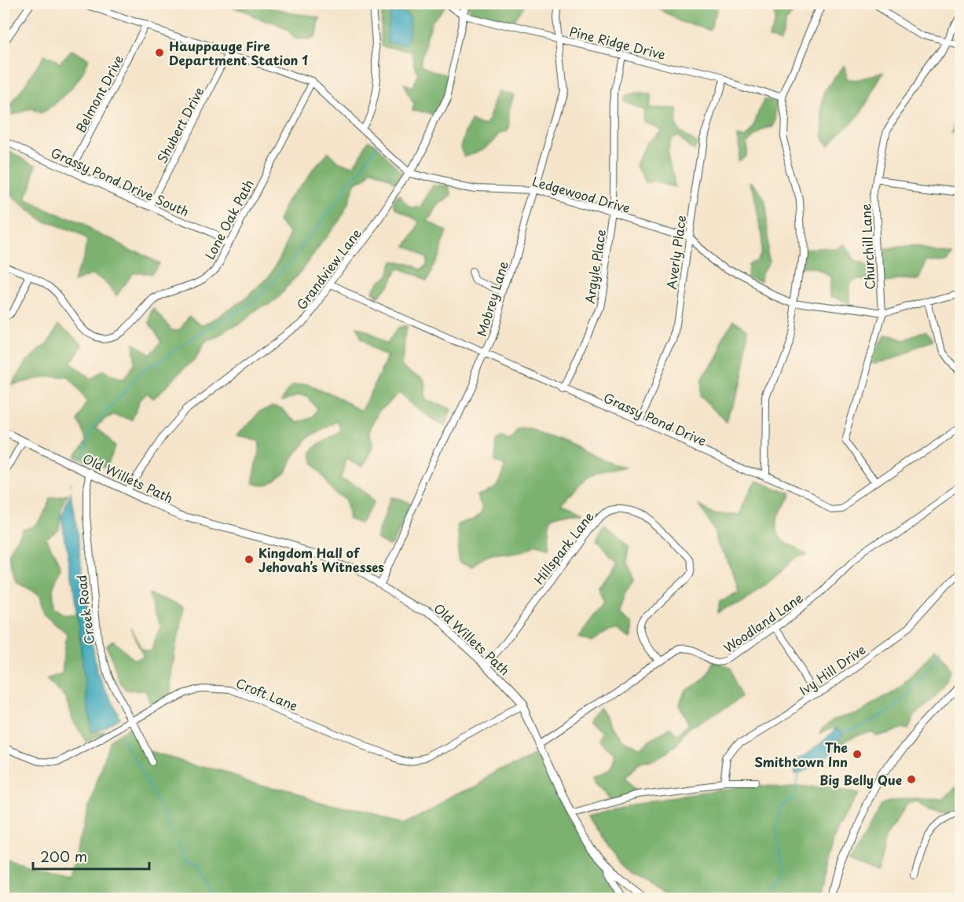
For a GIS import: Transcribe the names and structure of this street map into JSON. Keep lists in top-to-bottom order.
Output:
{
  "streets": {
    "main road": ["Old Willets Path"],
    "street": [
      "Pine Ridge Drive",
      "Belmont Drive",
      "Shubert Drive",
      "Grassy Pond Drive South",
      "Ledgewood Drive",
      "Lone Oak Path",
      "Churchill Lane",
      "Averly Place",
      "Argyle Place",
      "Grandview Lane",
      "Mobrey Lane",
      "Grassy Pond Drive",
      "Hillspark Lane",
      "Creek Road",
      "Woodland Lane",
      "Ivy Hill Drive",
      "Croft Lane"
    ]
  },
  "crossings": [
    ["Pine Ridge Drive", "Averly Place"],
    ["Pine Ridge Drive", "Argyle Place"],
    ["Pine Ridge Drive", "Grandview Lane"],
    ["Pine Ridge Drive", "Mobrey Lane"],
    ["Belmont Drive", "Grassy Pond Drive South"],
    ["Belmont Drive", "Ledgewood Drive"],
    ["Shubert Drive", "Grassy Pond Drive South"],
    ["Shubert Drive", "Ledgewood Drive"],
    ["Grassy Pond Drive South", "Lone Oak Path"],
    ["Ledgewood Drive", "Lone Oak Path"],
    ["Ledgewood Drive", "Churchill Lane"],
    ["Ledgewood Drive", "Averly Place"],
    ["Ledgewood Drive", "Argyle Place"],
    ["Ledgewood Drive", "Grandview Lane"],
    ["Ledgewood Drive", "Mobrey Lane"],
    ["Churchill Lane", "Grassy Pond Drive"],
    ["Averly Place", "Grassy Pond Drive"],
    ["Argyle Place", "Grassy Pond Drive"],
    ["Grandview Lane", "Grassy Pond Drive"],
    ["Grandview Lane", "Old Willets Path"],
    ["Mobrey Lane", "Grassy Pond Drive"],
    ["Mobrey Lane", "Old Willets Path"],
    ["Old Willets Path", "Hillspark Lane"],
    ["Old Willets Path", "Creek Road"],
    ["Old Willets Path", "Woodland Lane"],
    ["Old Willets Path", "Croft Lane"],
    ["Hillspark Lane", "Woodland Lane"],
    ["Creek Road", "Croft Lane"]
  ],
  "places": [
    "Hauppauge Fire Department Station 1",
    "Kingdom Hall of Jehovah’s Witnesses",
    "The Smithtown Inn",
    "Big Belly Que"
  ],
  "scale_bar": "200 m"
}
